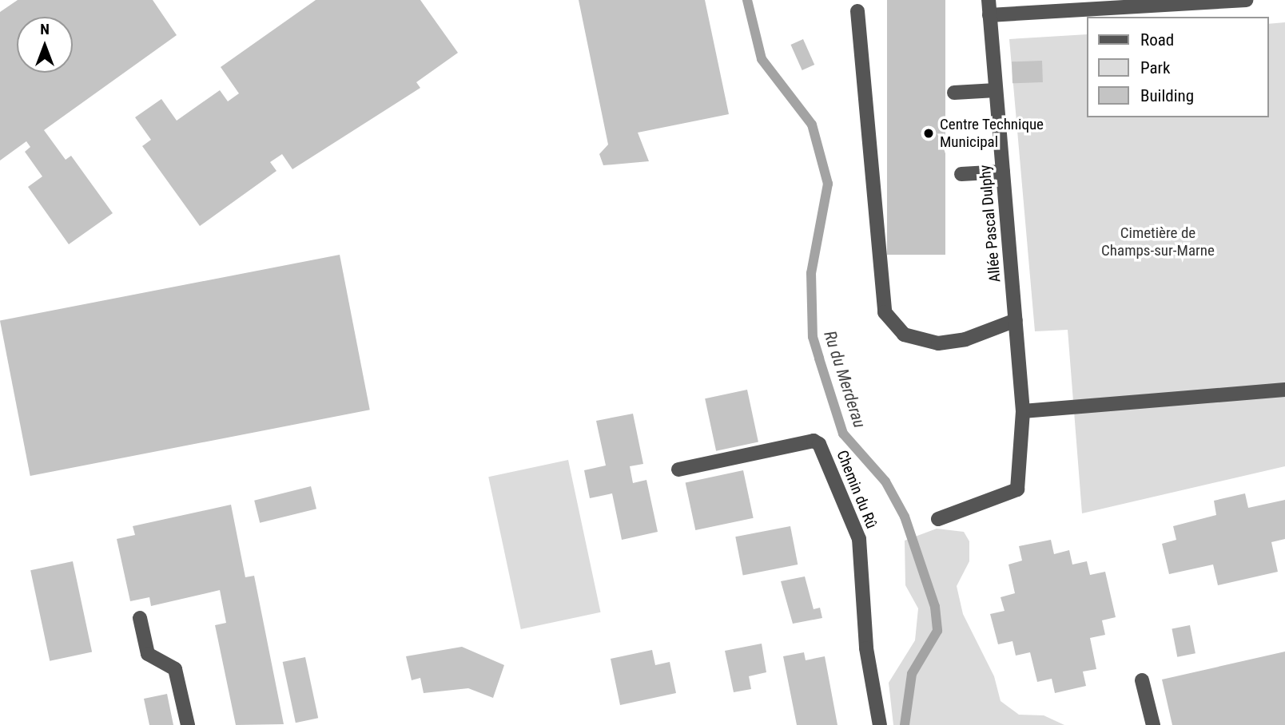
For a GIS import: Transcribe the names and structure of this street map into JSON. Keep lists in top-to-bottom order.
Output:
{
  "streets": {
    "street": ["Allée Pascal Dulphy", "Chemin du Rû"]
  },
  "water": ["Ru du Merderau"],
  "parks": ["Cimetière de Champs-sur-Marne"],
  "places": ["Centre Technique Municipal"],
  "legend": ["Road", "Park", "Building"],
  "north": "top"
}
